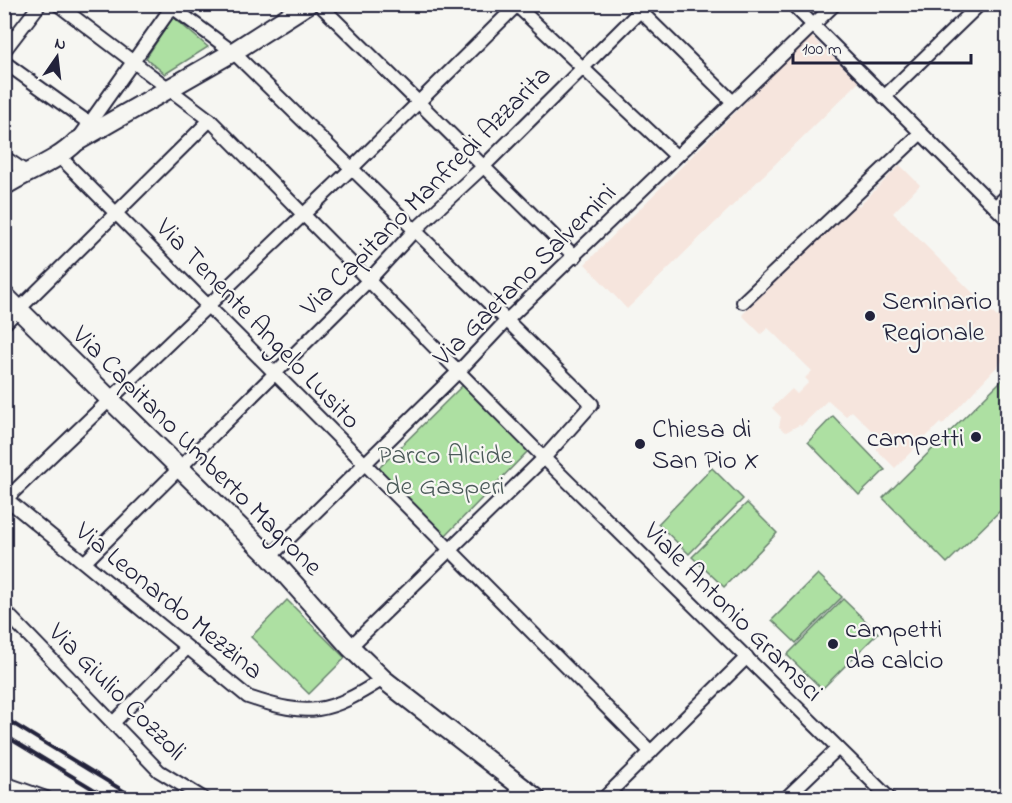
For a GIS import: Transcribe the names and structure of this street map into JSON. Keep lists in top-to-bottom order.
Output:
{
  "streets": {
    "street": [
      "Via Capitano Manfredi Azzarita",
      "Via Gaetano Salvemini",
      "Via Tenente Angelo Lusito",
      "Via Capitano Umberto Magrone",
      "Via Leonardo Mezzina",
      "Viale Antonio Gramsci",
      "Via Giulio Cozzoli"
    ]
  },
  "crossings": [
    ["Via Capitano Manfredi Azzarita", "Via Tenente Angelo Lusito"],
    ["Via Capitano Manfredi Azzarita", "Via Capitano Umberto Magrone"],
    ["Via Capitano Manfredi Azzarita", "Via Leonardo Mezzina"],
    ["Via Capitano Manfredi Azzarita", "Viale Antonio Gramsci"],
    ["Via Gaetano Salvemini", "Via Tenente Angelo Lusito"],
    ["Via Gaetano Salvemini", "Via Capitano Umberto Magrone"],
    ["Via Gaetano Salvemini", "Viale Antonio Gramsci"],
    ["Via Capitano Umberto Magrone", "Via Leonardo Mezzina"]
  ],
  "parks": ["Parco Alcide de Gasperi"],
  "places": [
    "Seminario Regionale",
    "campetti",
    "Chiesa di San Pio X",
    "campetti da calcio"
  ],
  "scale_bar": "100 m",
  "north": "top"
}
